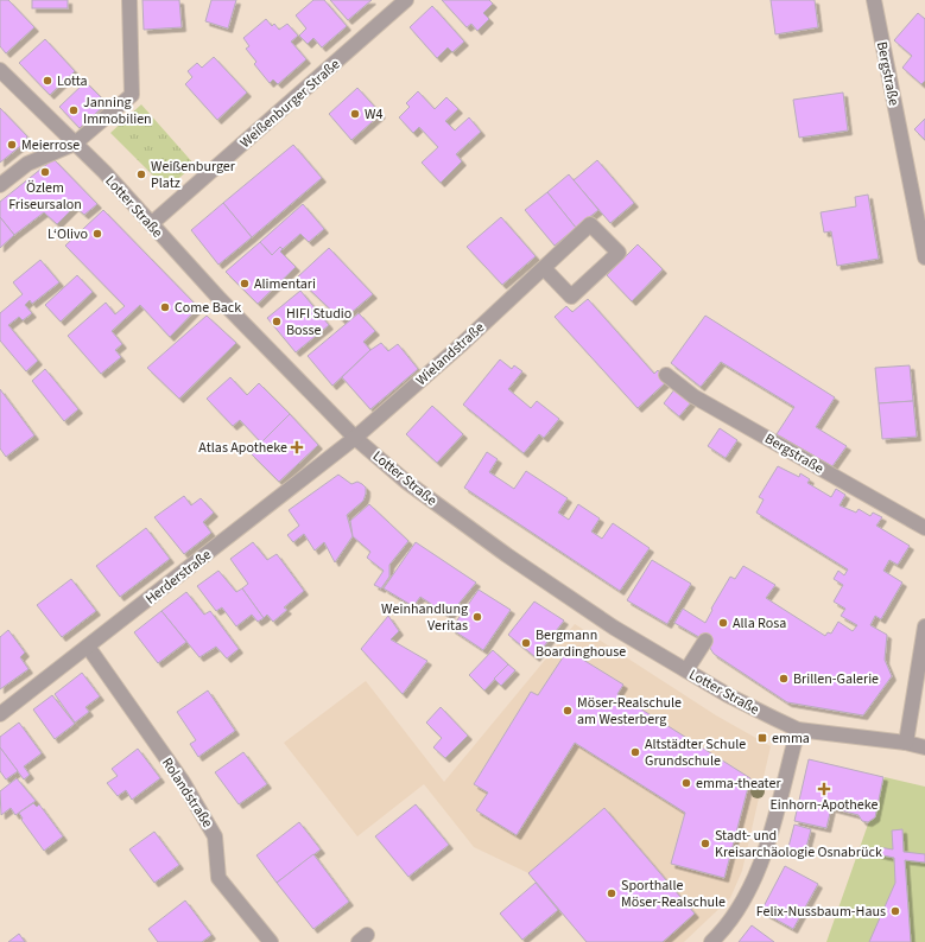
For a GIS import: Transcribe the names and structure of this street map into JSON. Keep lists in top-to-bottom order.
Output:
{
  "streets": {
    "street": [
      "Bergstraße",
      "Weißenburger Straße",
      "Lotter Straße",
      "Wielandstraße",
      "Herderstraße",
      "Rolandstraße"
    ]
  },
  "crossings": [
    ["Weißenburger Straße", "Lotter Straße"],
    ["Lotter Straße", "Wielandstraße"],
    ["Lotter Straße", "Herderstraße"],
    ["Wielandstraße", "Herderstraße"],
    ["Herderstraße", "Rolandstraße"]
  ],
  "places": {
    "other": [
      "Lotta",
      "Janning Immobilien",
      "W4",
      "Meierrose",
      "Özlem Friseursalon",
      "Weißenburger Platz",
      "L‘Olivo",
      "Alimentari",
      "Come Back",
      "HIFI Studio Bosse",
      "Weinhandlung Veritas",
      "Alla Rosa",
      "Bergmann Boardinghouse",
      "Brillen-Galerie",
      "Möser-Realschule am Westerberg",
      "Altstädter Schule Grundschule",
      "emma-theater",
      "Stadt- und Kreisarchäologie Osnabrück",
      "Sporthalle Möser-Realschule",
      "Felix-Nussbaum-Haus"
    ],
    "health": ["Atlas Apotheke", "Einhorn-Apotheke"],
    "transit": ["emma"]
  }
}
